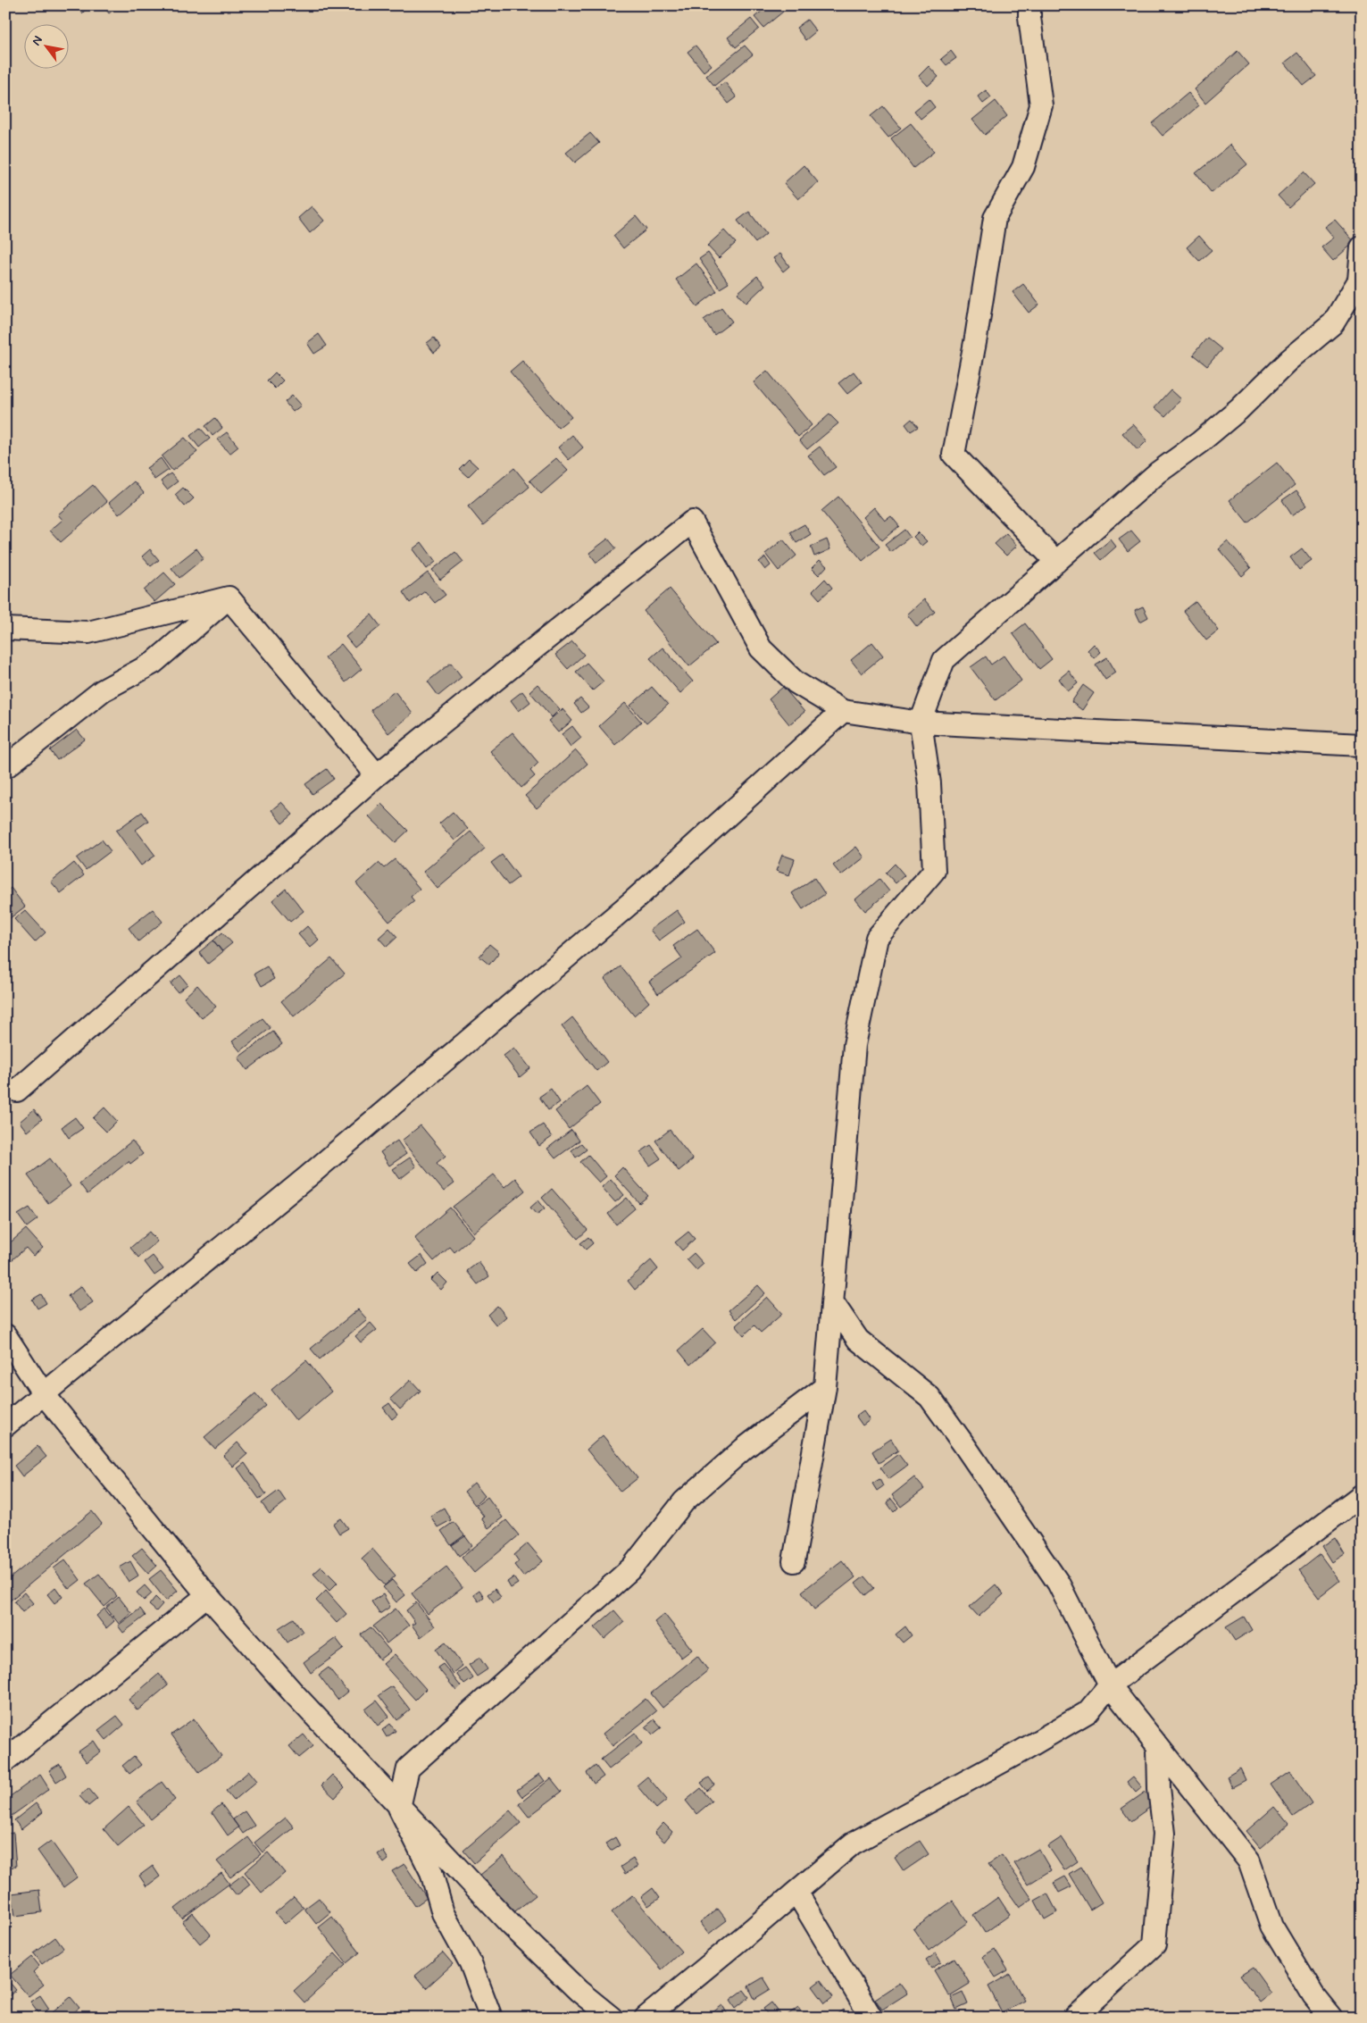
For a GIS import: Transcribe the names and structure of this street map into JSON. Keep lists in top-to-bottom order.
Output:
{
  "north": "top left"
}
